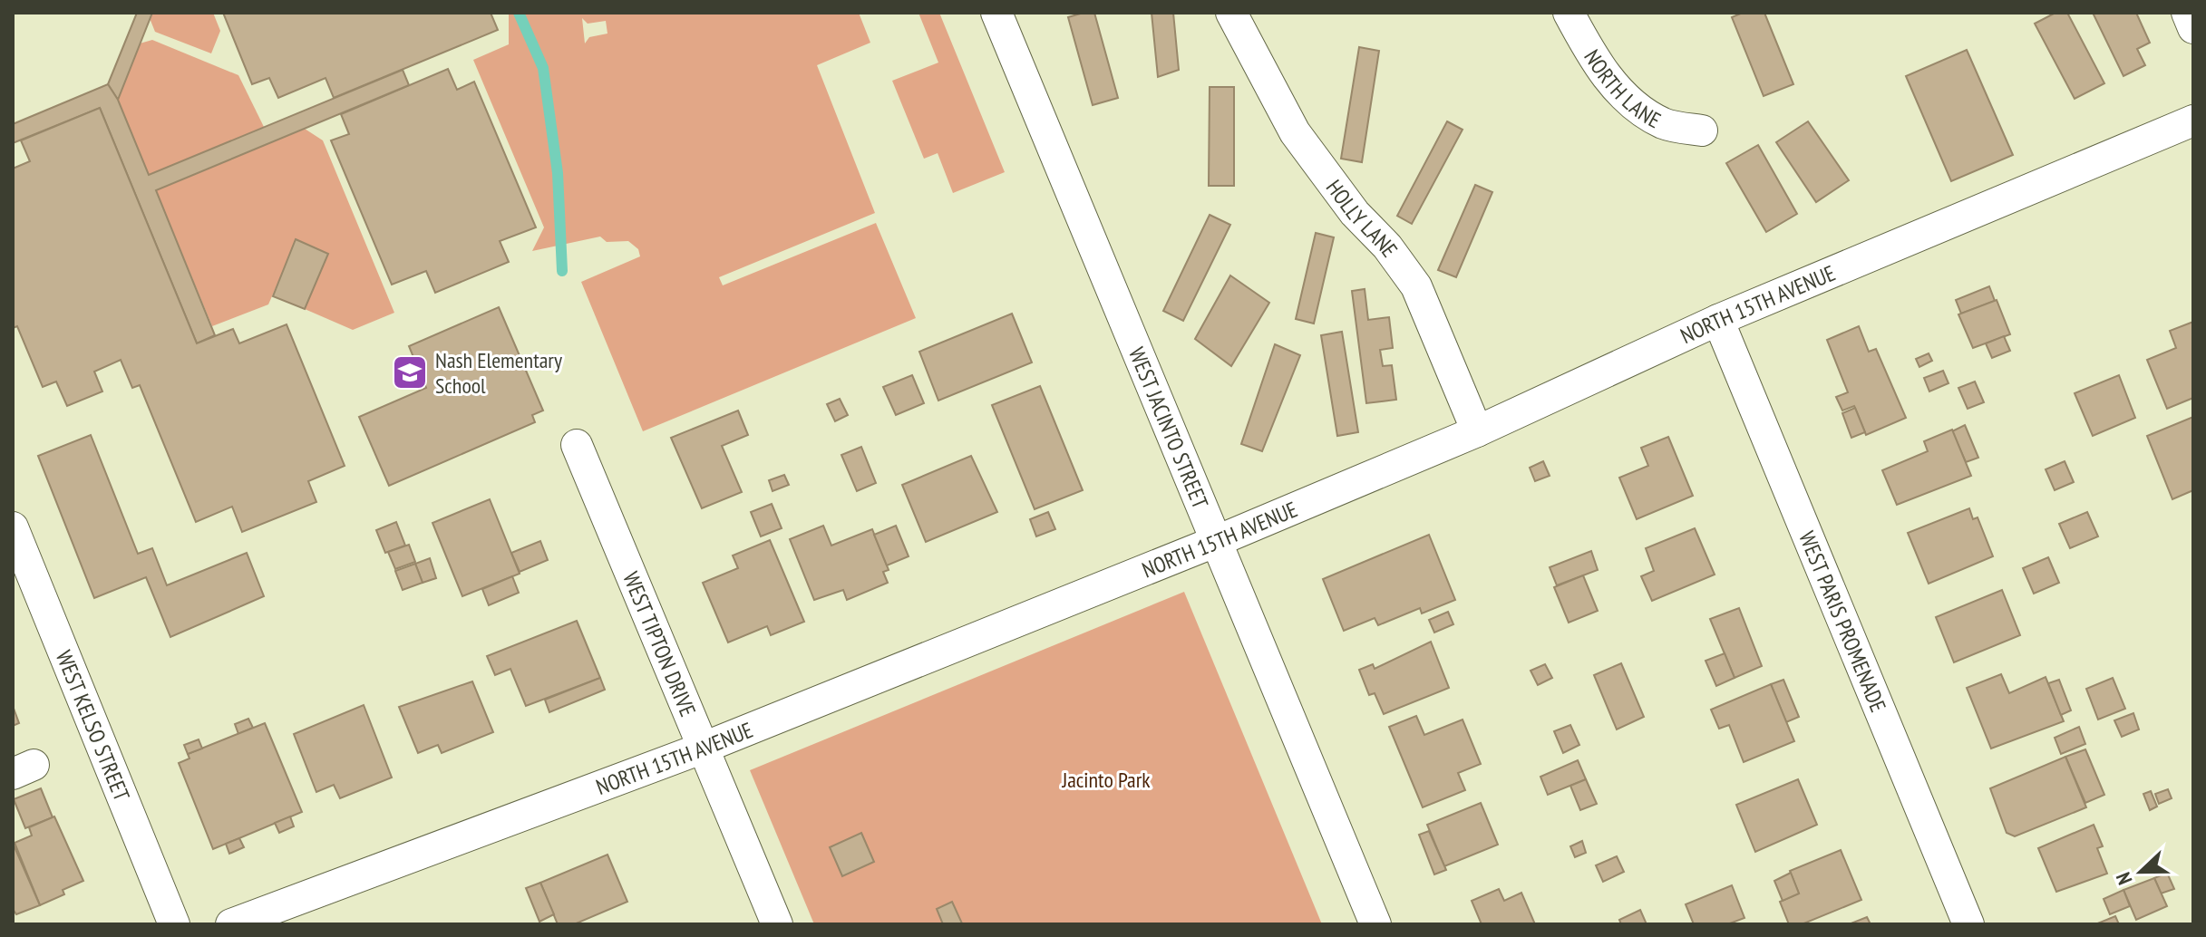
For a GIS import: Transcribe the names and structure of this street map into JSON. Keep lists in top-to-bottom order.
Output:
{
  "streets": {
    "street": [
      "NORTH LANE",
      "HOLLY LANE",
      "NORTH 15TH AVENUE",
      "WEST JACINTO STREET",
      "WEST PARIS PROMENADE",
      "WEST TIPTON DRIVE",
      "WEST KELSO STREET"
    ]
  },
  "crossings": [
    ["HOLLY LANE", "NORTH 15TH AVENUE"],
    ["NORTH 15TH AVENUE", "WEST JACINTO STREET"],
    ["NORTH 15TH AVENUE", "WEST PARIS PROMENADE"],
    ["NORTH 15TH AVENUE", "WEST TIPTON DRIVE"]
  ],
  "parks": ["Jacinto Park"],
  "places": {
    "school or university": ["Nash Elementary School"]
  },
  "north": "left"
}
